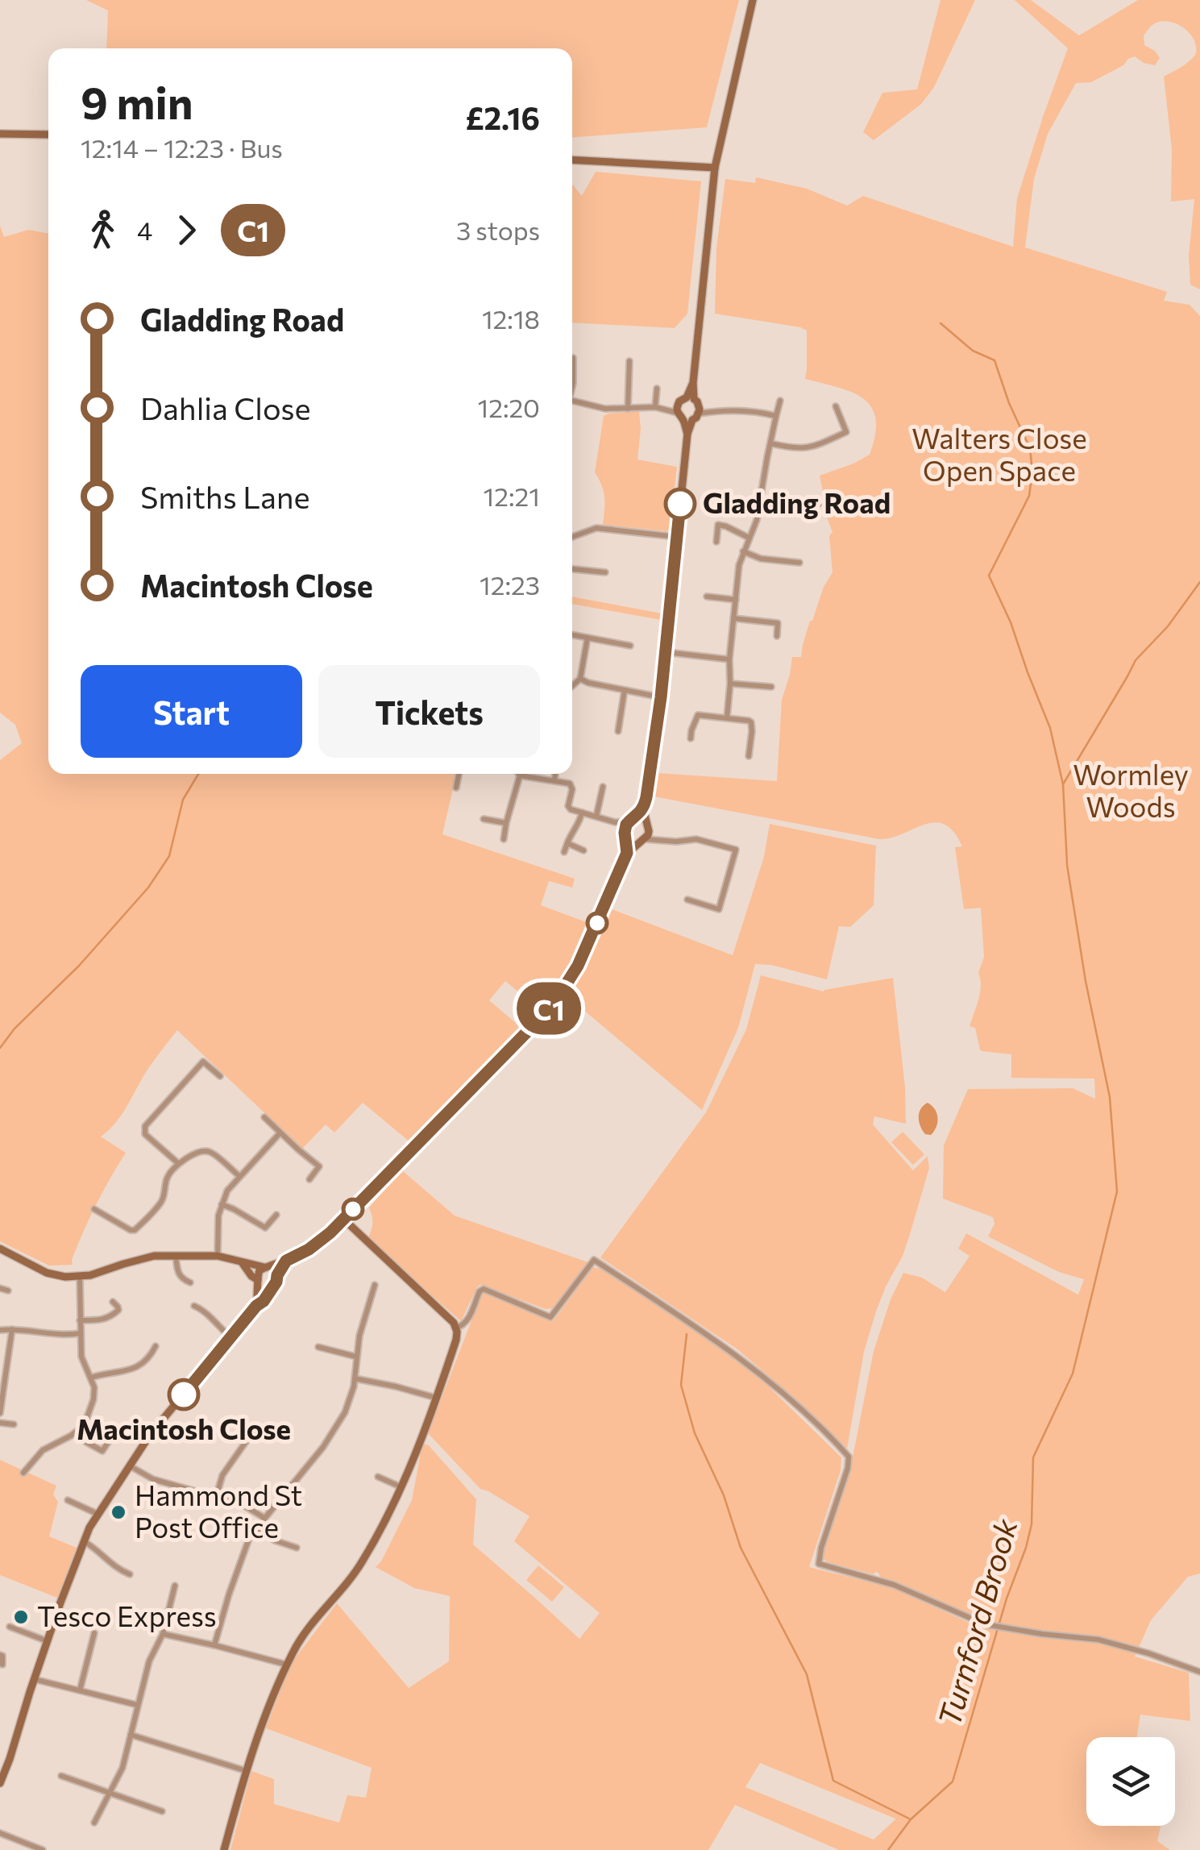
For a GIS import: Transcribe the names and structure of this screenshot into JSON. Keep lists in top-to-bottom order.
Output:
{
  "water": ["Turnford Brook"],
  "parks": ["Walters Close Open Space", "Wormley Woods"],
  "places": [
    "Gladding Road",
    "Macintosh Close",
    "Hammond St Post Office",
    "Tesco Express"
  ],
  "lines": ["bus line C1"],
  "page": {
    "on_map": "C1",
    "heading": ["9 min", "12:14 – 12:23 · Bus", "£2.16"],
    "legs": ["4", "C1", "3 stops"],
    "list": [
      {
        "name": "Gladding Road",
        "value": "12:18"
      },
      {
        "name": "Dahlia Close",
        "value": "12:20"
      },
      {
        "name": "Smiths Lane",
        "value": "12:21"
      },
      {
        "name": "Macintosh Close",
        "value": "12:23"
      }
    ],
    "buttons": ["Start", "Tickets"]
  }
}
